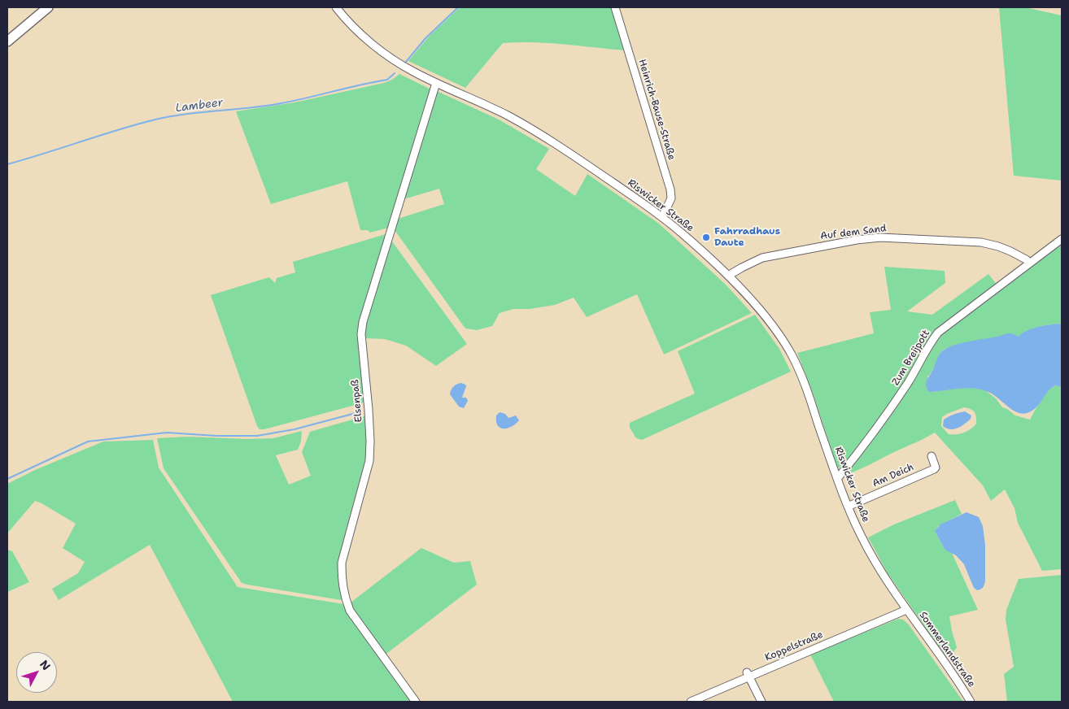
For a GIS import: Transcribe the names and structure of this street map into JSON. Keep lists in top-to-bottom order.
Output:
{
  "streets": {
    "street": [
      "Heinrich-Bause-Straße",
      "Riswicker Straße",
      "Auf dem Sand",
      "Zum Breijpott",
      "Elsenpaß",
      "Am Deich",
      "Koppelstraße",
      "Sommerlandstraße"
    ]
  },
  "crossings": [
    ["Heinrich-Bause-Straße", "Riswicker Straße"],
    ["Riswicker Straße", "Auf dem Sand"],
    ["Riswicker Straße", "Zum Breijpott"],
    ["Riswicker Straße", "Elsenpaß"],
    ["Riswicker Straße", "Am Deich"],
    ["Riswicker Straße", "Koppelstraße"],
    ["Riswicker Straße", "Sommerlandstraße"],
    ["Auf dem Sand", "Zum Breijpott"],
    ["Koppelstraße", "Sommerlandstraße"]
  ],
  "water": ["Lambeer"],
  "places": ["Fahrradhaus Daute"],
  "north": "top right"
}
